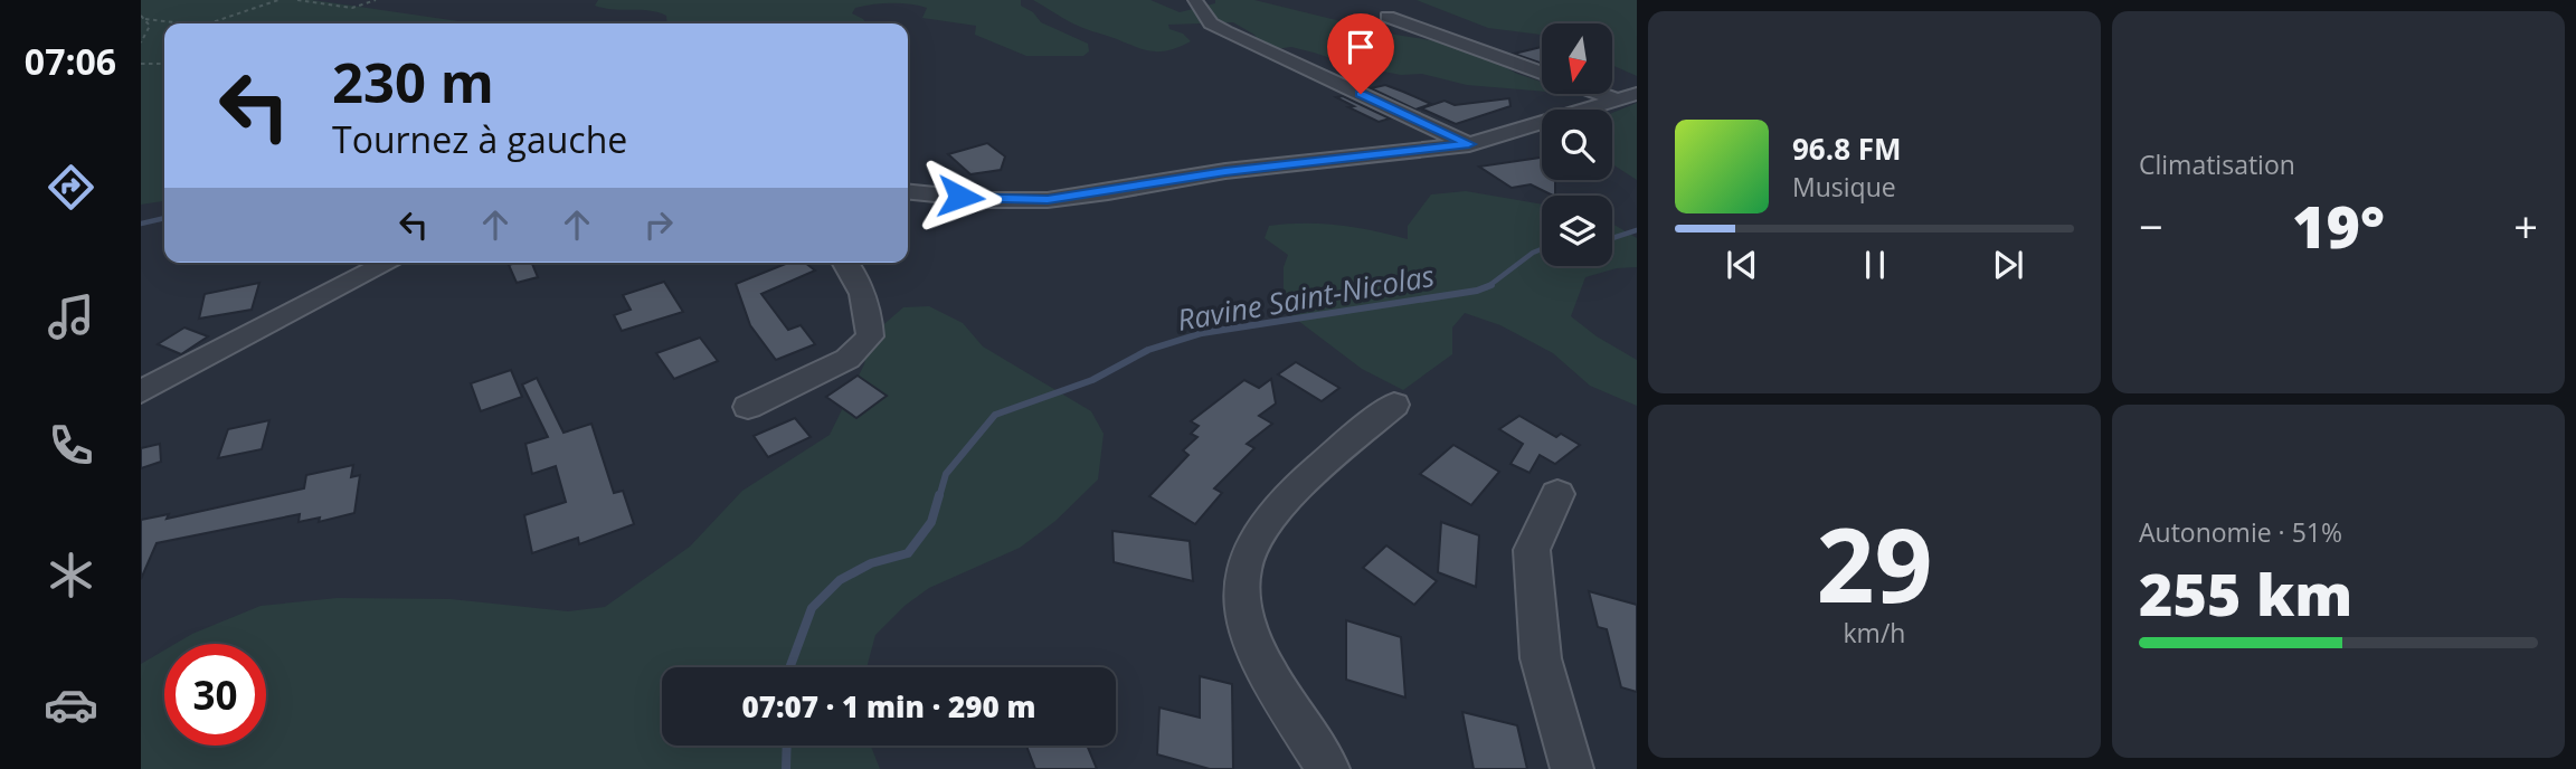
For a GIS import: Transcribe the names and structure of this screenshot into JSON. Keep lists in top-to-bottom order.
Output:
{
  "water": ["Ravine Saint-Nicolas"],
  "north": "bottom",
  "page": {
    "tabs": "07:06",
    "tile": [
      "Climatisation",
      ["29", "km/h"],
      ["Autonomie · 51%", "255 km"]
    ],
    "turn": ["230 m", "Tournez à gauche"],
    "song": ["96.8 FM", "Musique"],
    "heat": ["−", "19°", "+"],
    "limit": "30",
    "trip": "07:07 · 1 min · 290 m"
  }
}
